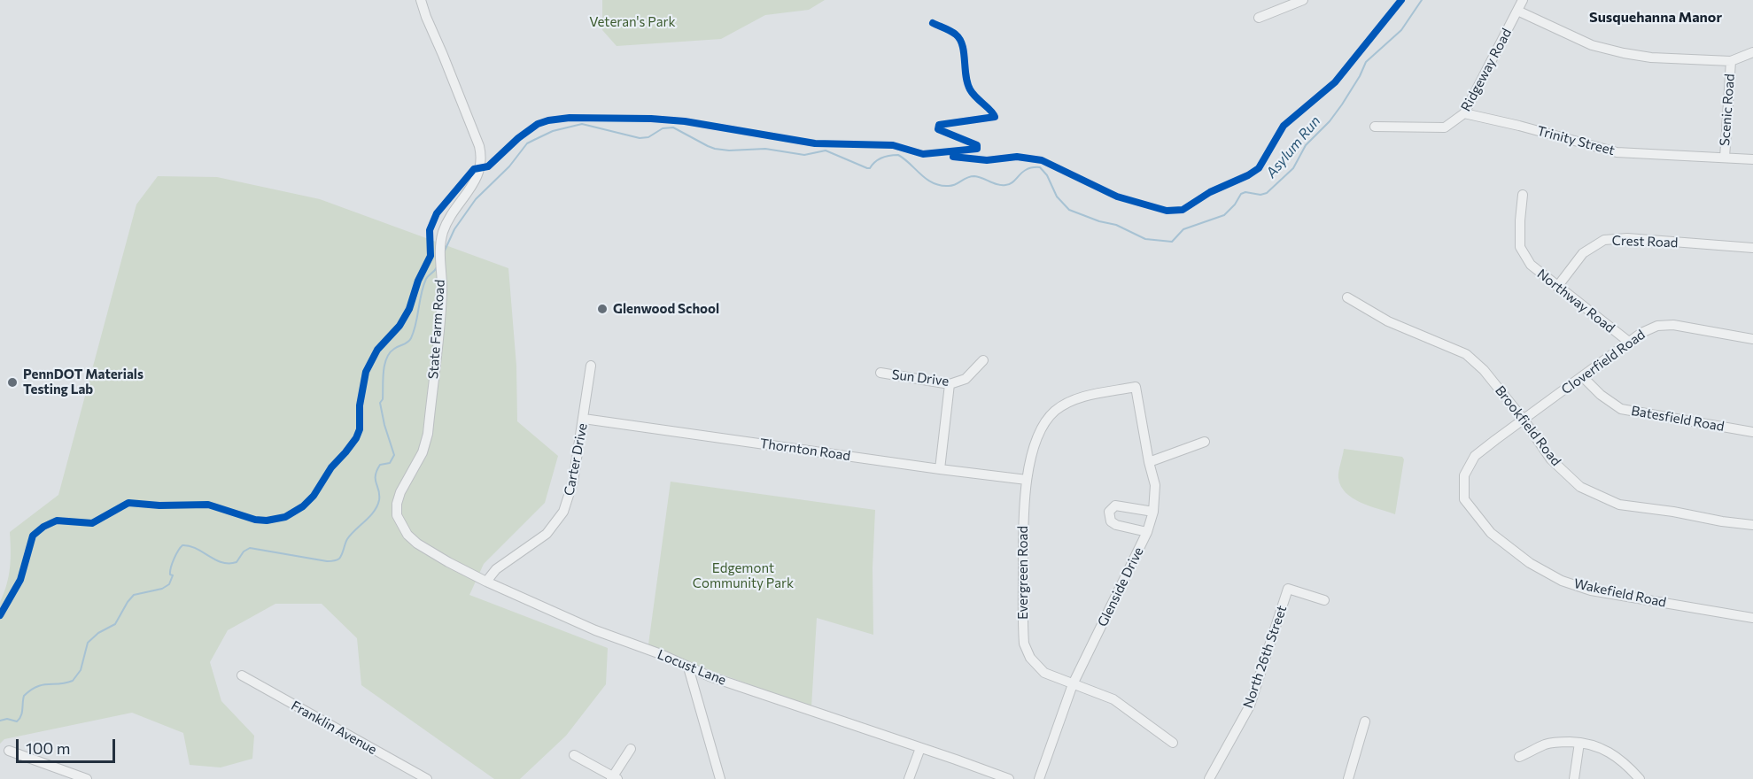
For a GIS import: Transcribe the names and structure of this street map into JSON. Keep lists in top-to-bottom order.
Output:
{
  "streets": {
    "street": [
      "Ridgeway Road",
      "Scenic Road",
      "Trinity Street",
      "Crest Road",
      "Northway Road",
      "State Farm Road",
      "Cloverfield Road",
      "Sun Drive",
      "Batesfield Road",
      "Brookfield Road",
      "Thornton Road",
      "Carter Drive",
      "Evergreen Road",
      "Glenside Drive",
      "Wakefield Road",
      "North 26th Street",
      "Locust Lane",
      "Franklin Avenue"
    ]
  },
  "crossings": [
    ["Ridgeway Road", "Trinity Street"],
    ["Scenic Road", "Trinity Street"],
    ["Crest Road", "Northway Road"],
    ["Northway Road", "Cloverfield Road"],
    ["State Farm Road", "Locust Lane"],
    ["Cloverfield Road", "Batesfield Road"],
    ["Cloverfield Road", "Brookfield Road"],
    ["Cloverfield Road", "Wakefield Road"],
    ["Brookfield Road", "Wakefield Road"],
    ["Thornton Road", "Carter Drive"],
    ["Thornton Road", "Evergreen Road"],
    ["Carter Drive", "Locust Lane"],
    ["Evergreen Road", "Glenside Drive"]
  ],
  "districts": ["Susquehanna Manor"],
  "water": ["Asylum Run"],
  "parks": ["Veteran's Park", "Edgemont Community Park"],
  "places": ["Glenwood School", "PennDOT Materials Testing Lab"],
  "scale_bar": "100 m"
}
